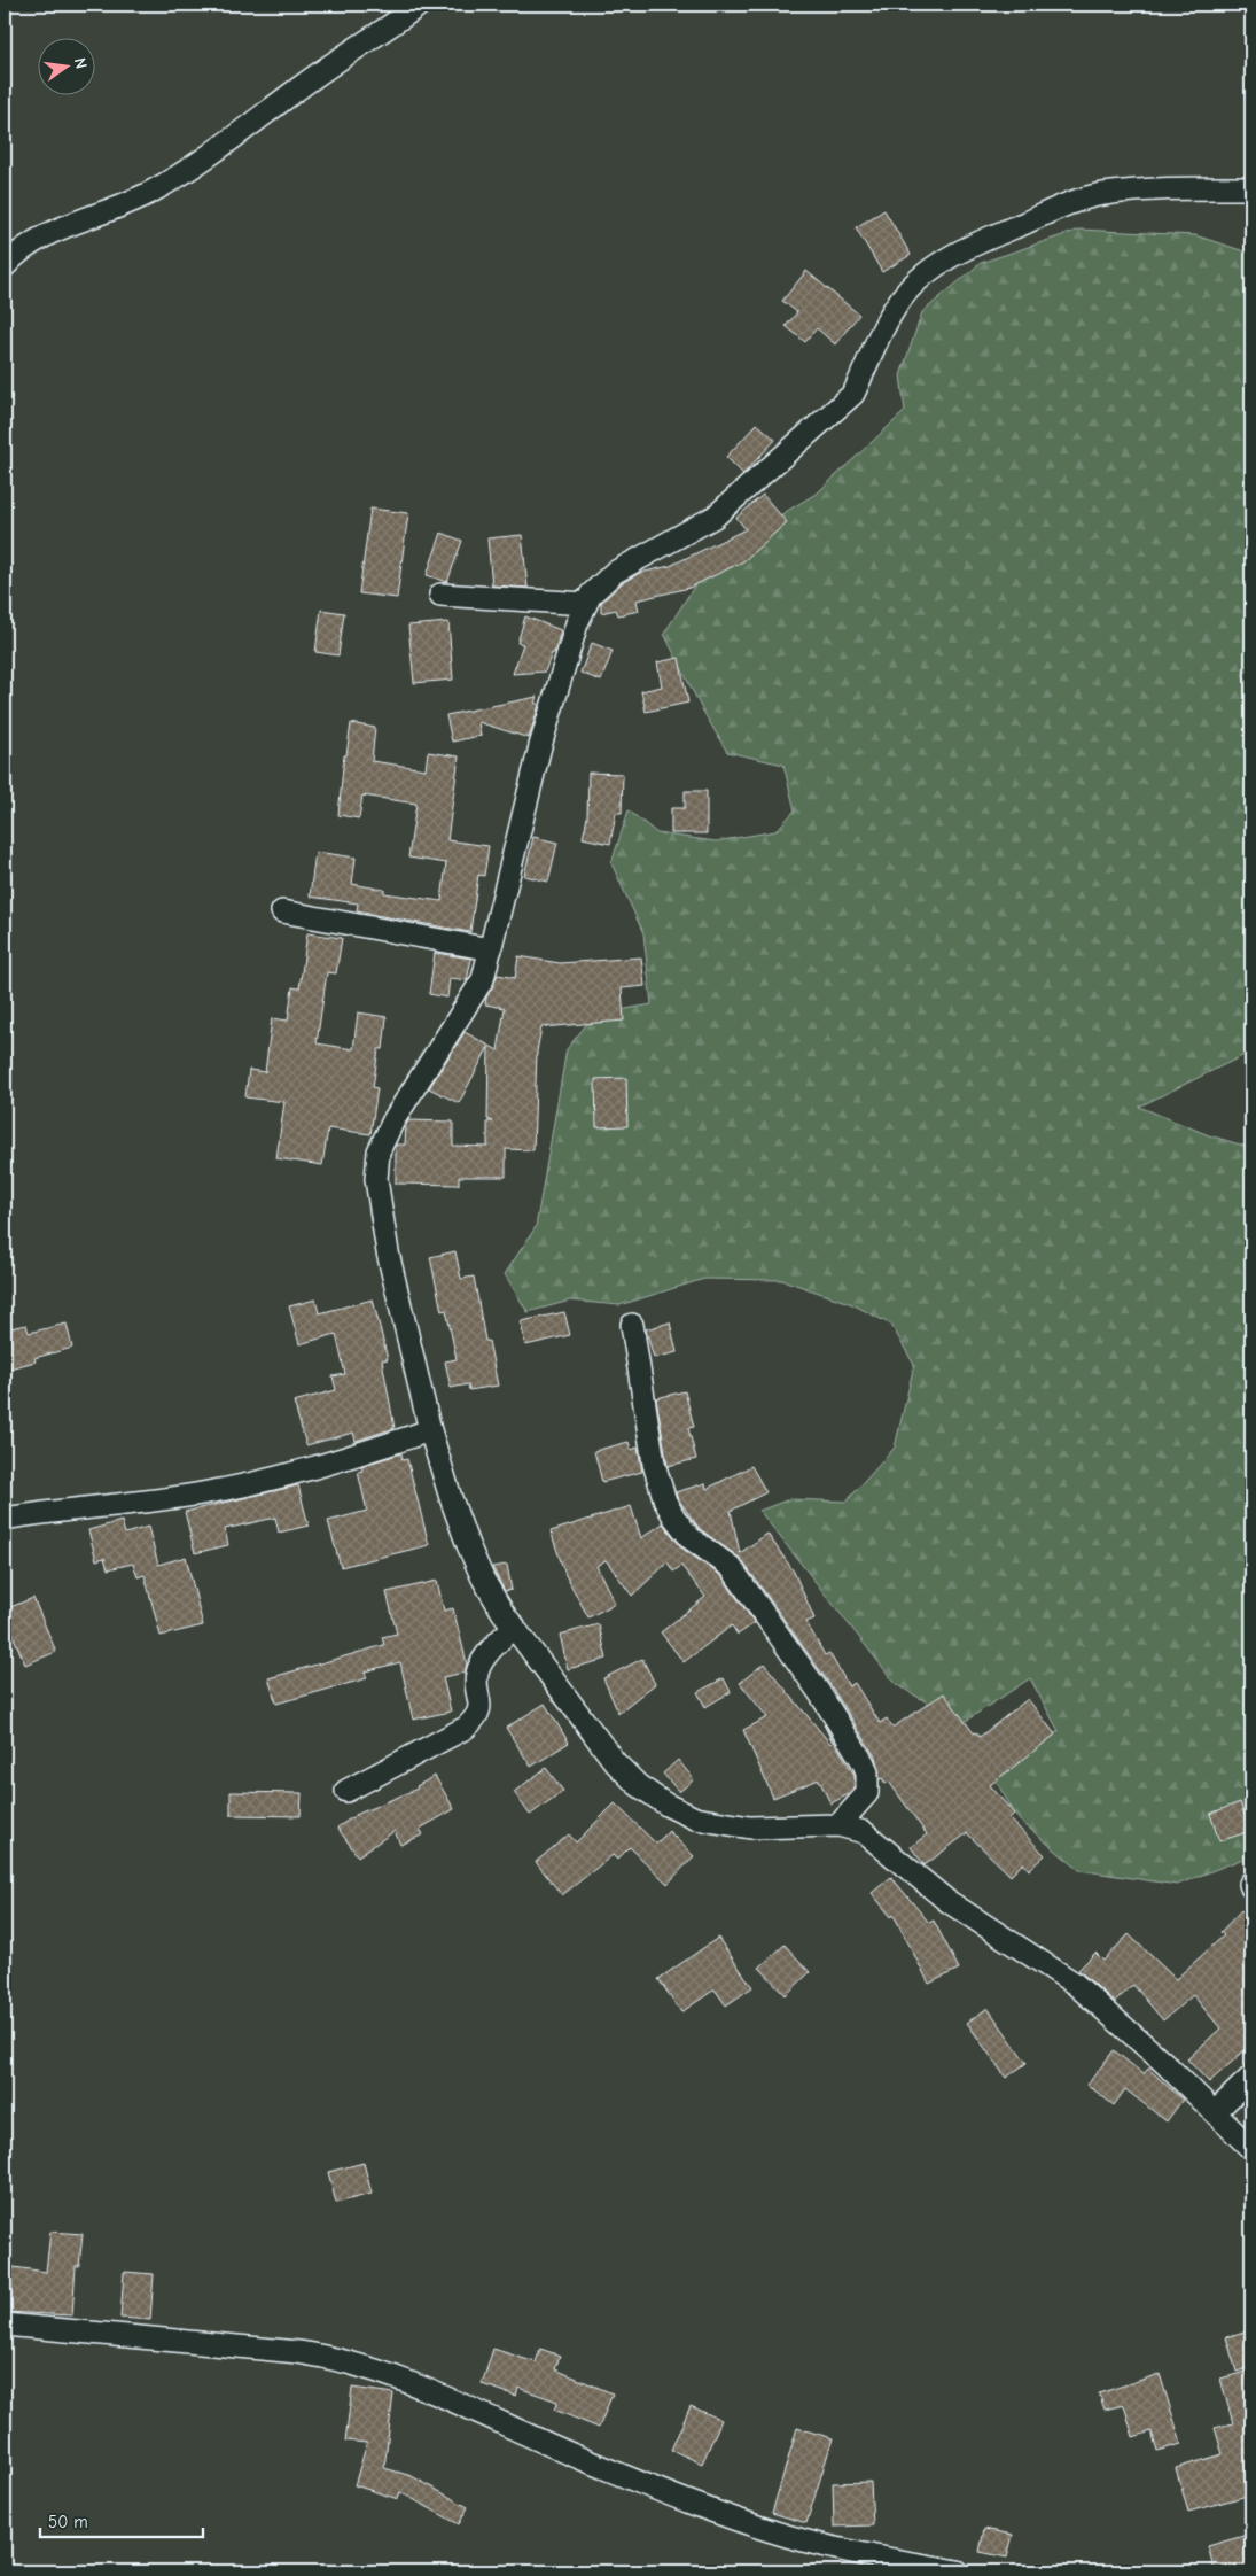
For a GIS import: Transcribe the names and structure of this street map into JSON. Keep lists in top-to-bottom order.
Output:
{
  "scale_bar": "50 m",
  "north": "right"
}
